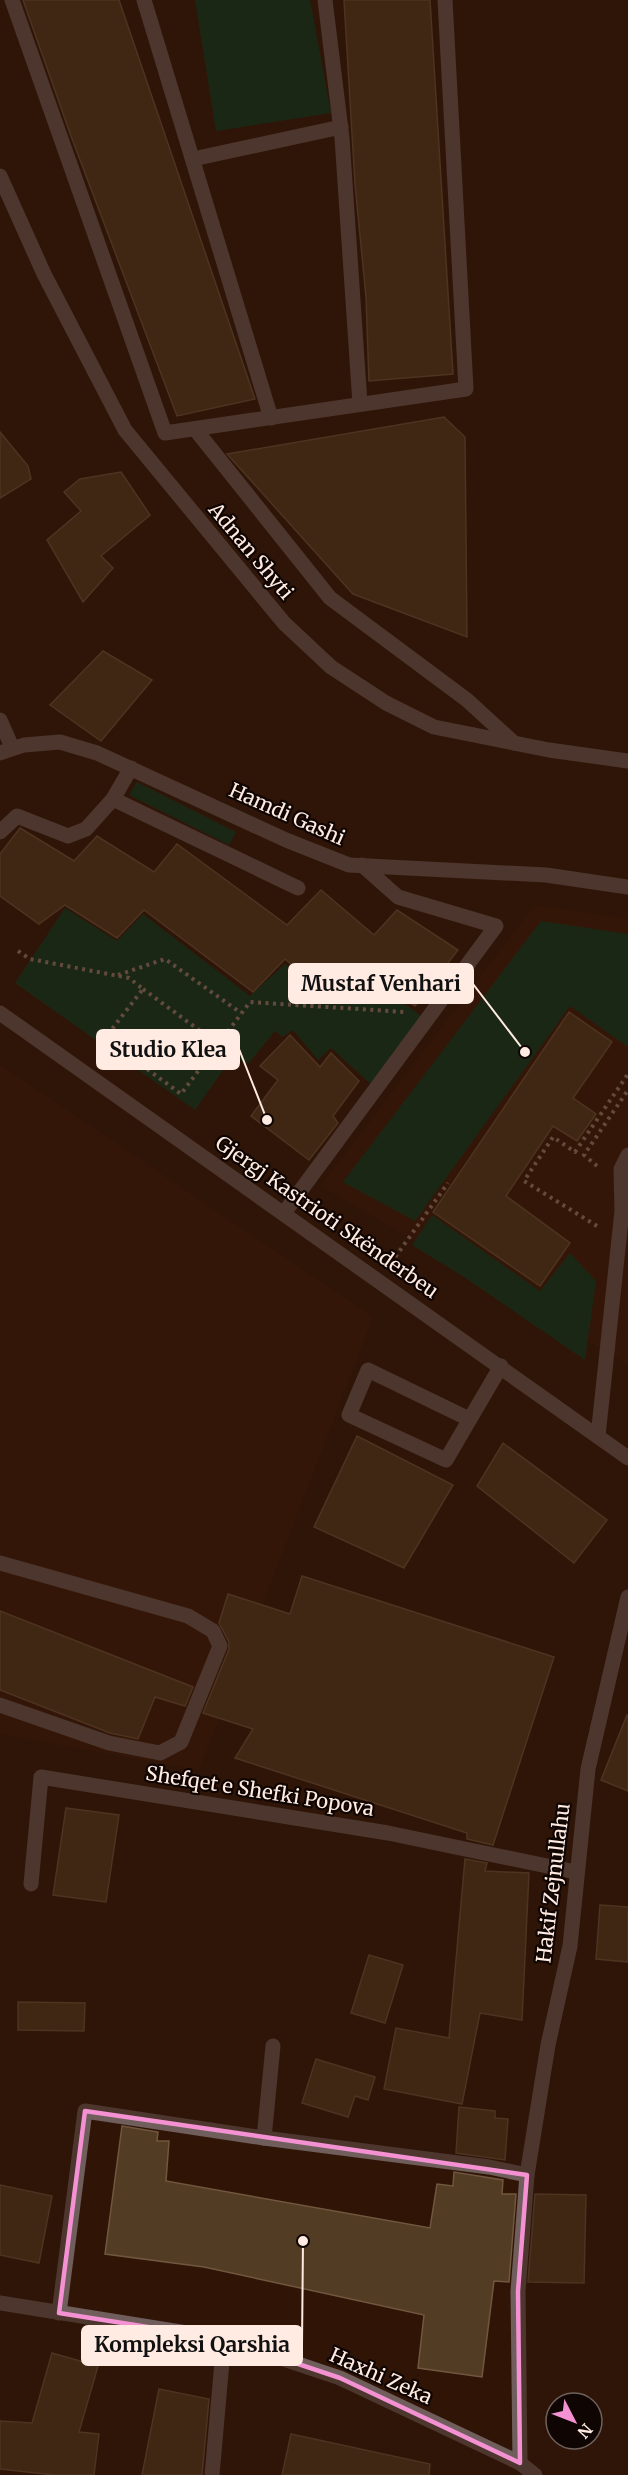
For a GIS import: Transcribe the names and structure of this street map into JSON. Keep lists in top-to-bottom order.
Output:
{
  "streets": {
    "street": [
      "Adnan Shyti",
      "Hamdi Gashi",
      "Gjergj Kastrioti Skënderbeu",
      "Shefqet e Shefki Popova",
      "Hakif Zejnullahu",
      "Haxhi Zeka"
    ]
  },
  "crossings": [
    ["Shefqet e Shefki Popova", "Hakif Zejnullahu"],
    ["Hakif Zejnullahu", "Haxhi Zeka"]
  ],
  "places": ["Mustaf Venhari", "Studio Klea", "Kompleksi Qarshia"],
  "north": "bottom right"
}
